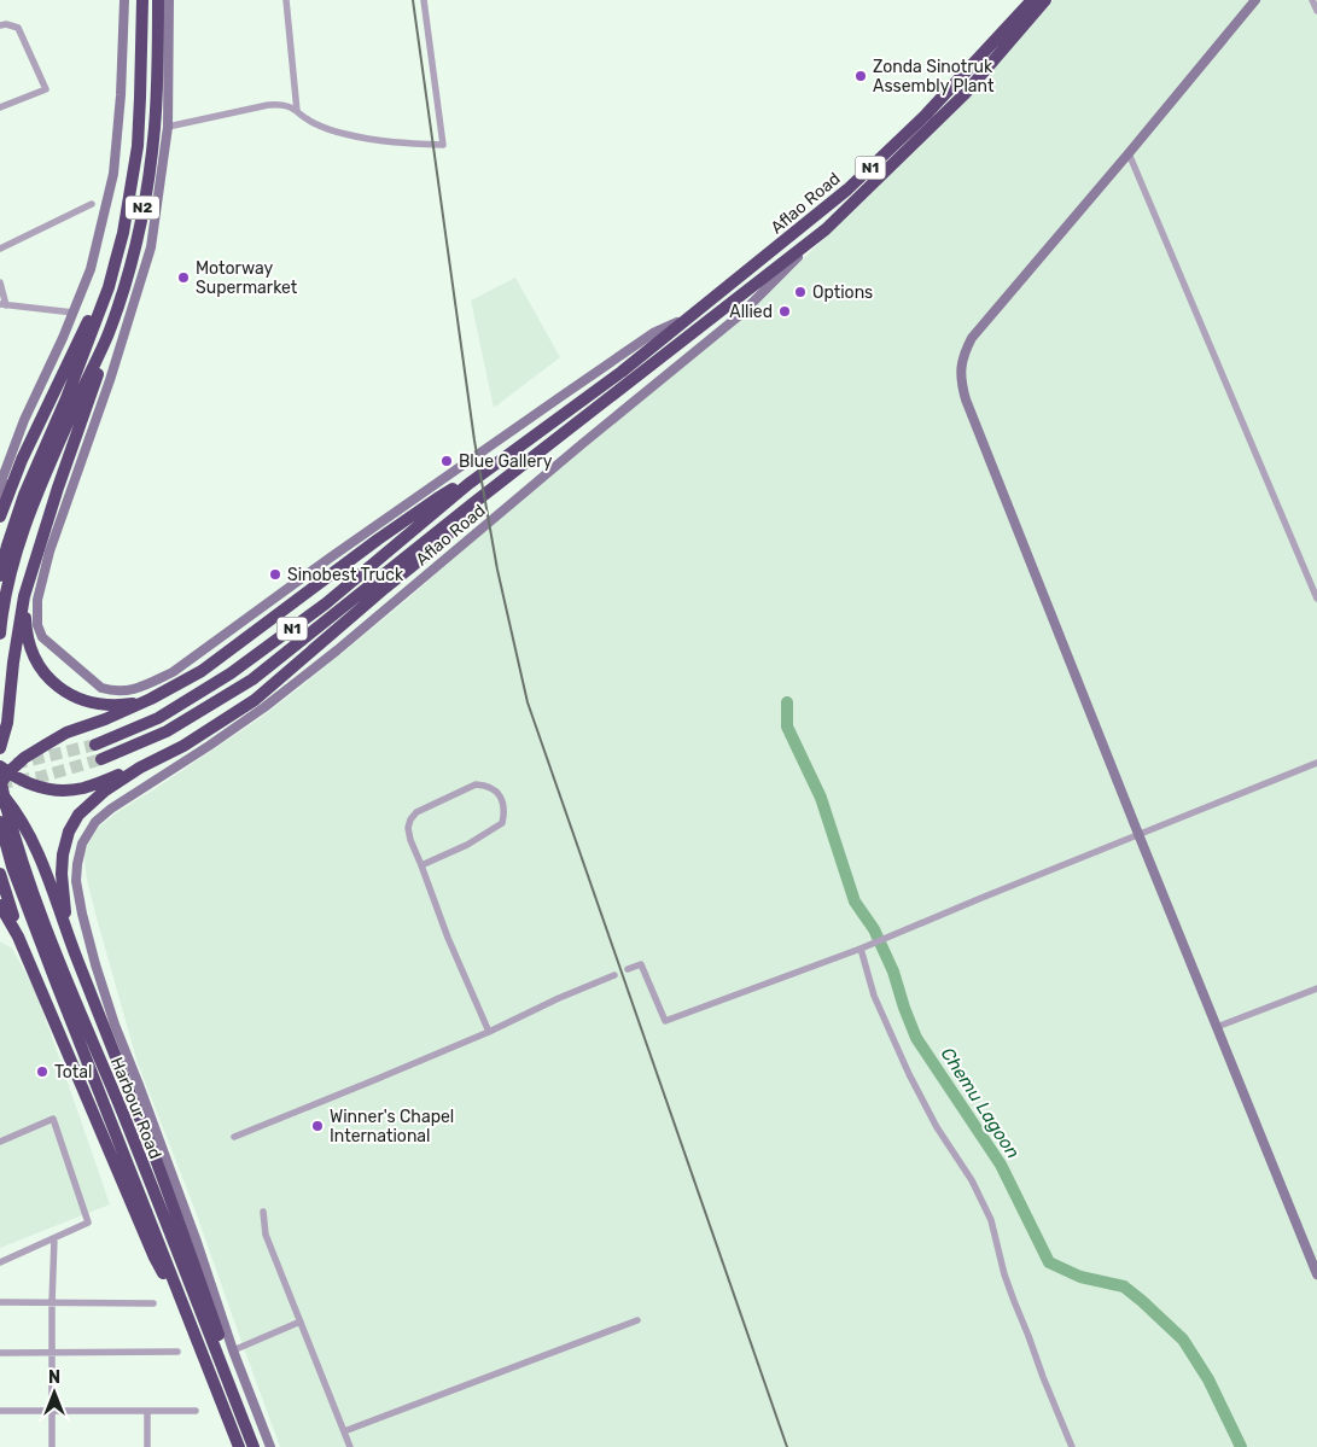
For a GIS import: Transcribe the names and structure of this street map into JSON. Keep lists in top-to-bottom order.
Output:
{
  "streets": {
    "highway": [
      "N1",
      "Aflao Road",
      "N2",
      "Harbour Road"
    ]
  },
  "crossings": [
    ["Aflao Road", "Harbour Road"]
  ],
  "water": ["Chemu Lagoon"],
  "places": [
    "Zonda Sinotruk Assembly Plant",
    "Motorway Supermarket",
    "Options",
    "Allied",
    "Blue Gallery",
    "Sinobest Truck",
    "Total",
    "Winner's Chapel International"
  ],
  "north": "top"
}
